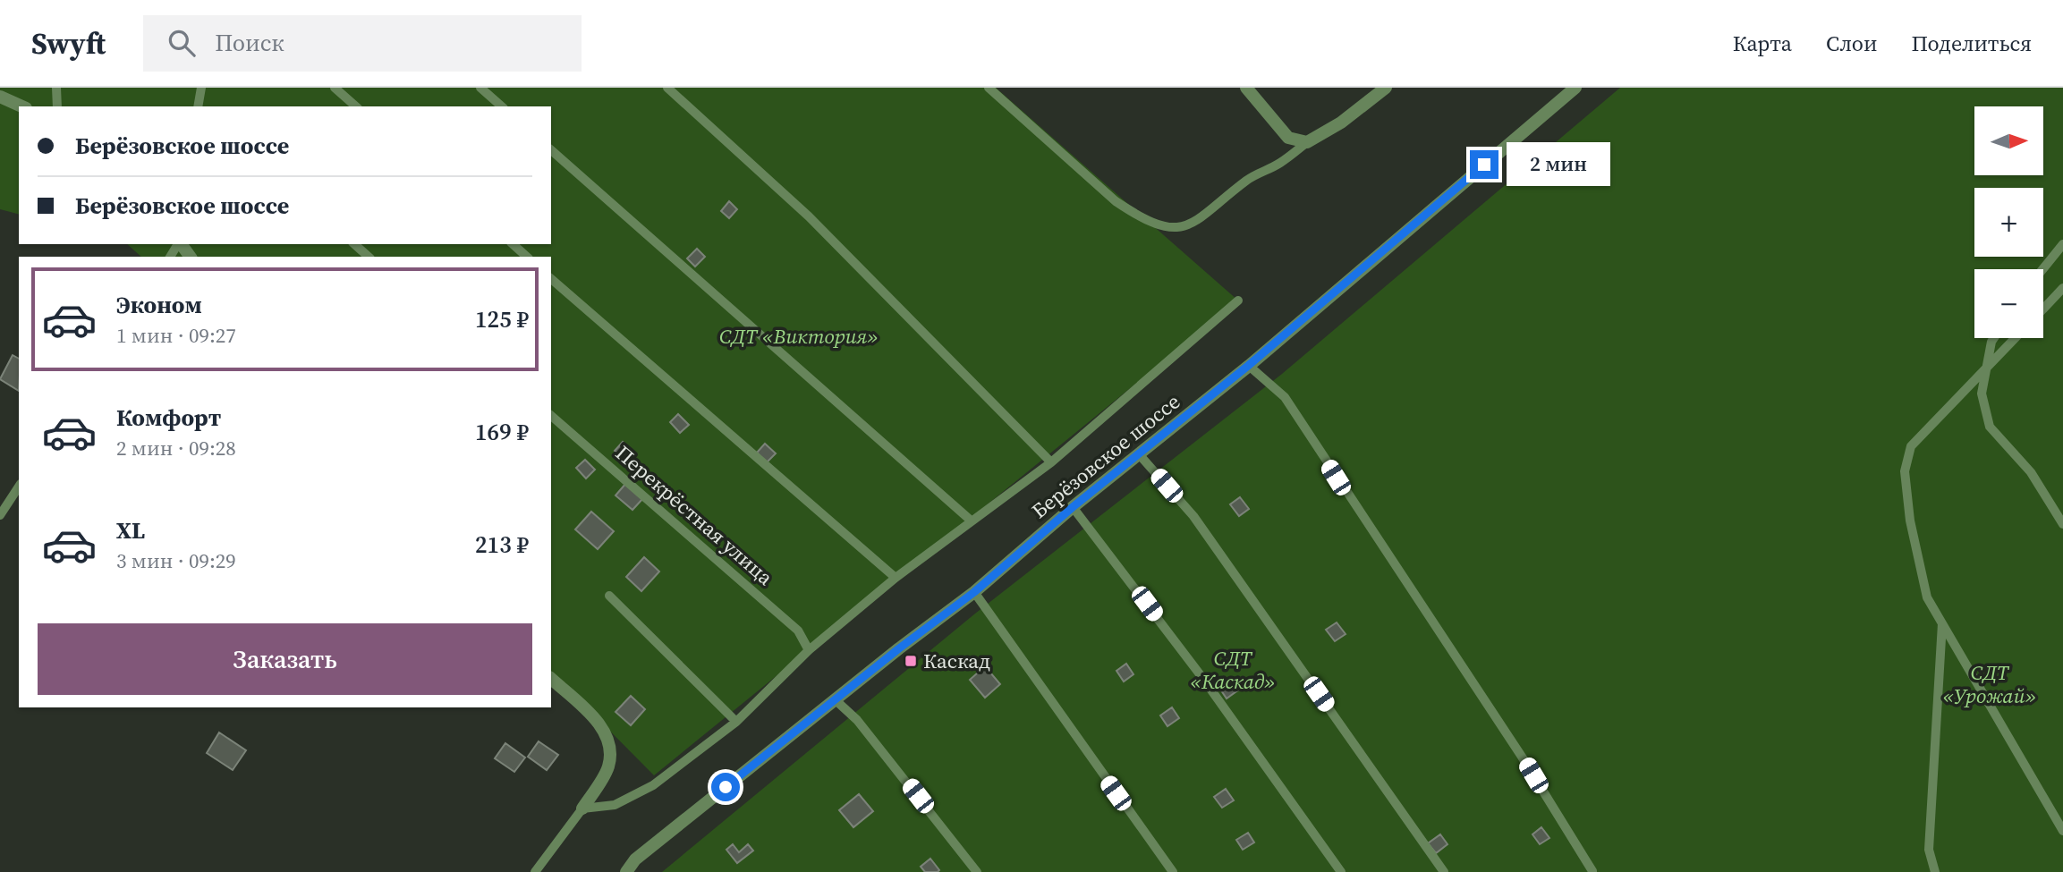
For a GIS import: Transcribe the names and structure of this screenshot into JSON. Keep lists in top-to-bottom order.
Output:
{
  "streets": {
    "street": ["Берёзовское шоссе"],
    "lane": ["Перекрёстная улица"]
  },
  "parks": ["СДТ «Виктория»", "СДТ «Каскад»", "СДТ «Урожай»"],
  "places": {
    "transit": ["Каскад"]
  },
  "north": "right",
  "page": {
    "header": "Swyft",
    "search": "Поиск",
    "nav": ["Карта", "Слои", "Поделиться"],
    "map_buttons": ["+", "−"],
    "banner": ["Берёзовское шоссе", "Берёзовское шоссе"],
    "bubble": "2 мин",
    "list": [
      {
        "name": "Эконом",
        "note": "1 мин · 09:27",
        "value": "125 ₽"
      },
      {
        "name": "Комфорт",
        "note": "2 мин · 09:28",
        "value": "169 ₽"
      },
      {
        "name": "XL",
        "note": "3 мин · 09:29",
        "value": "213 ₽"
      }
    ],
    "buttons": "Заказать"
  }
}
